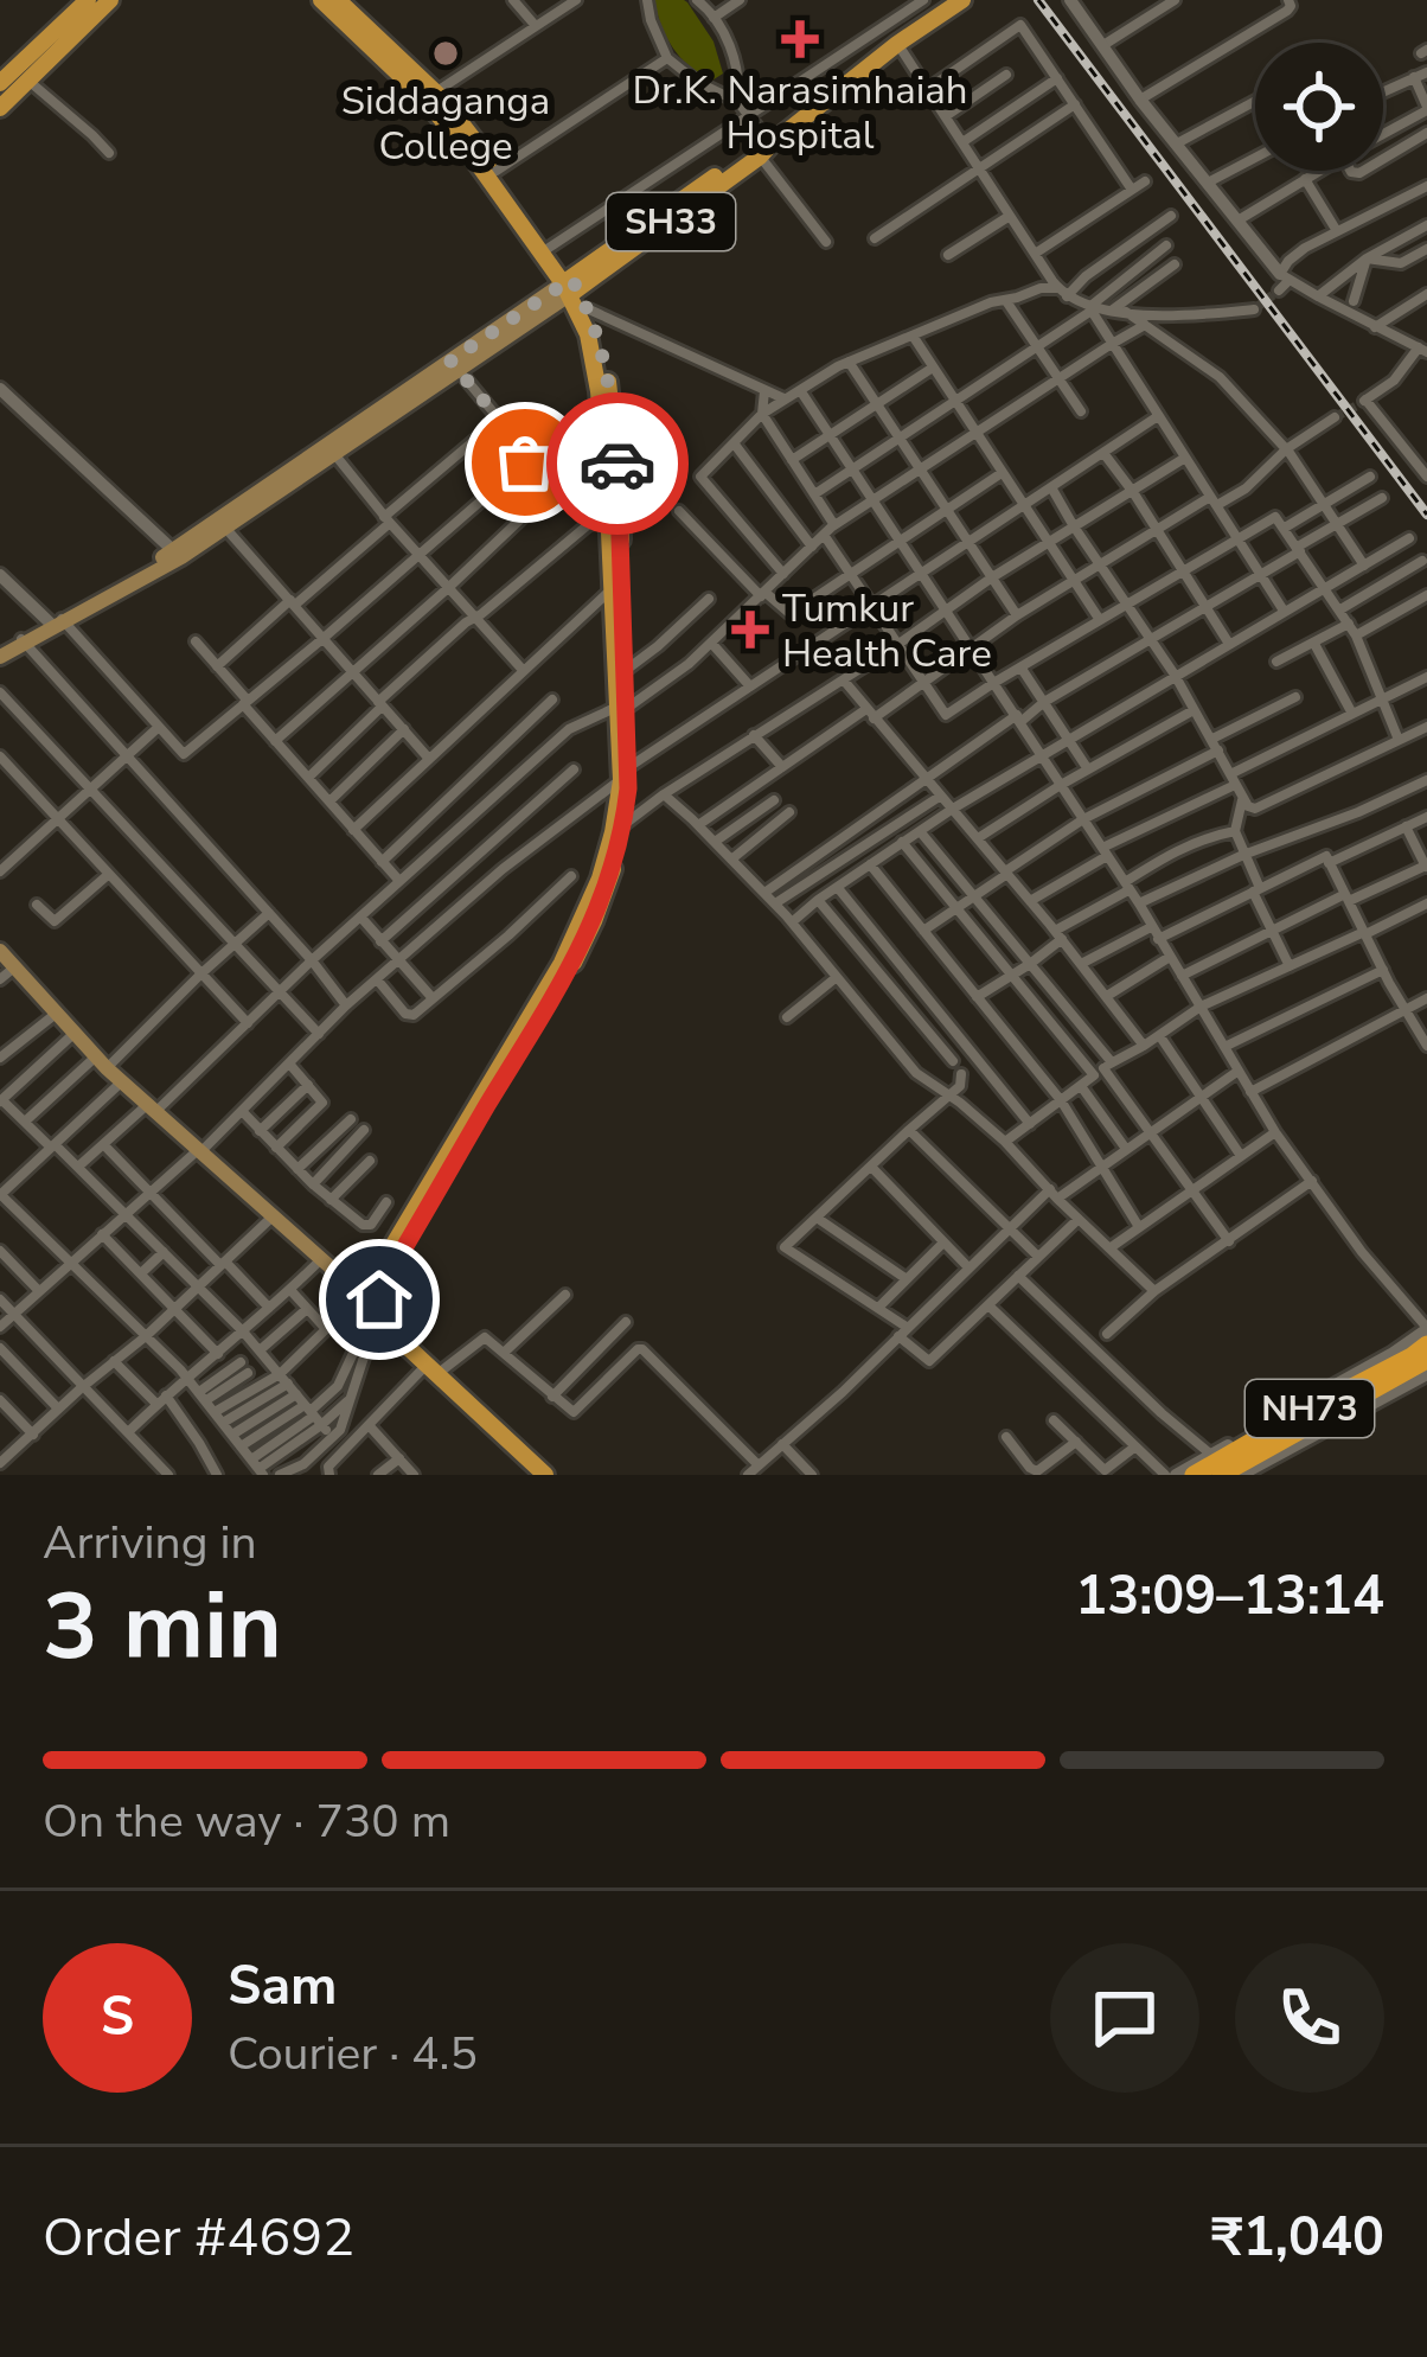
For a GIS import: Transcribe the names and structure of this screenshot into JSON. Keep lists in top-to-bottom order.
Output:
{
  "streets": {
    "highway": ["NH73"],
    "main road": ["SH33"]
  },
  "places": {
    "health": ["Dr.K. Narasimhaiah Hospital", "Tumkur Health Care"],
    "other": ["Siddaganga College"]
  },
  "page": {
    "heading": ["3 min", "Arriving in", "13:09–13:14"],
    "panel": [
      "Sam",
      "Courier · 4.5",
      "Order #4692",
      "₹1,040"
    ],
    "bar": "On the way · 730 m",
    "round": "S"
  }
}
